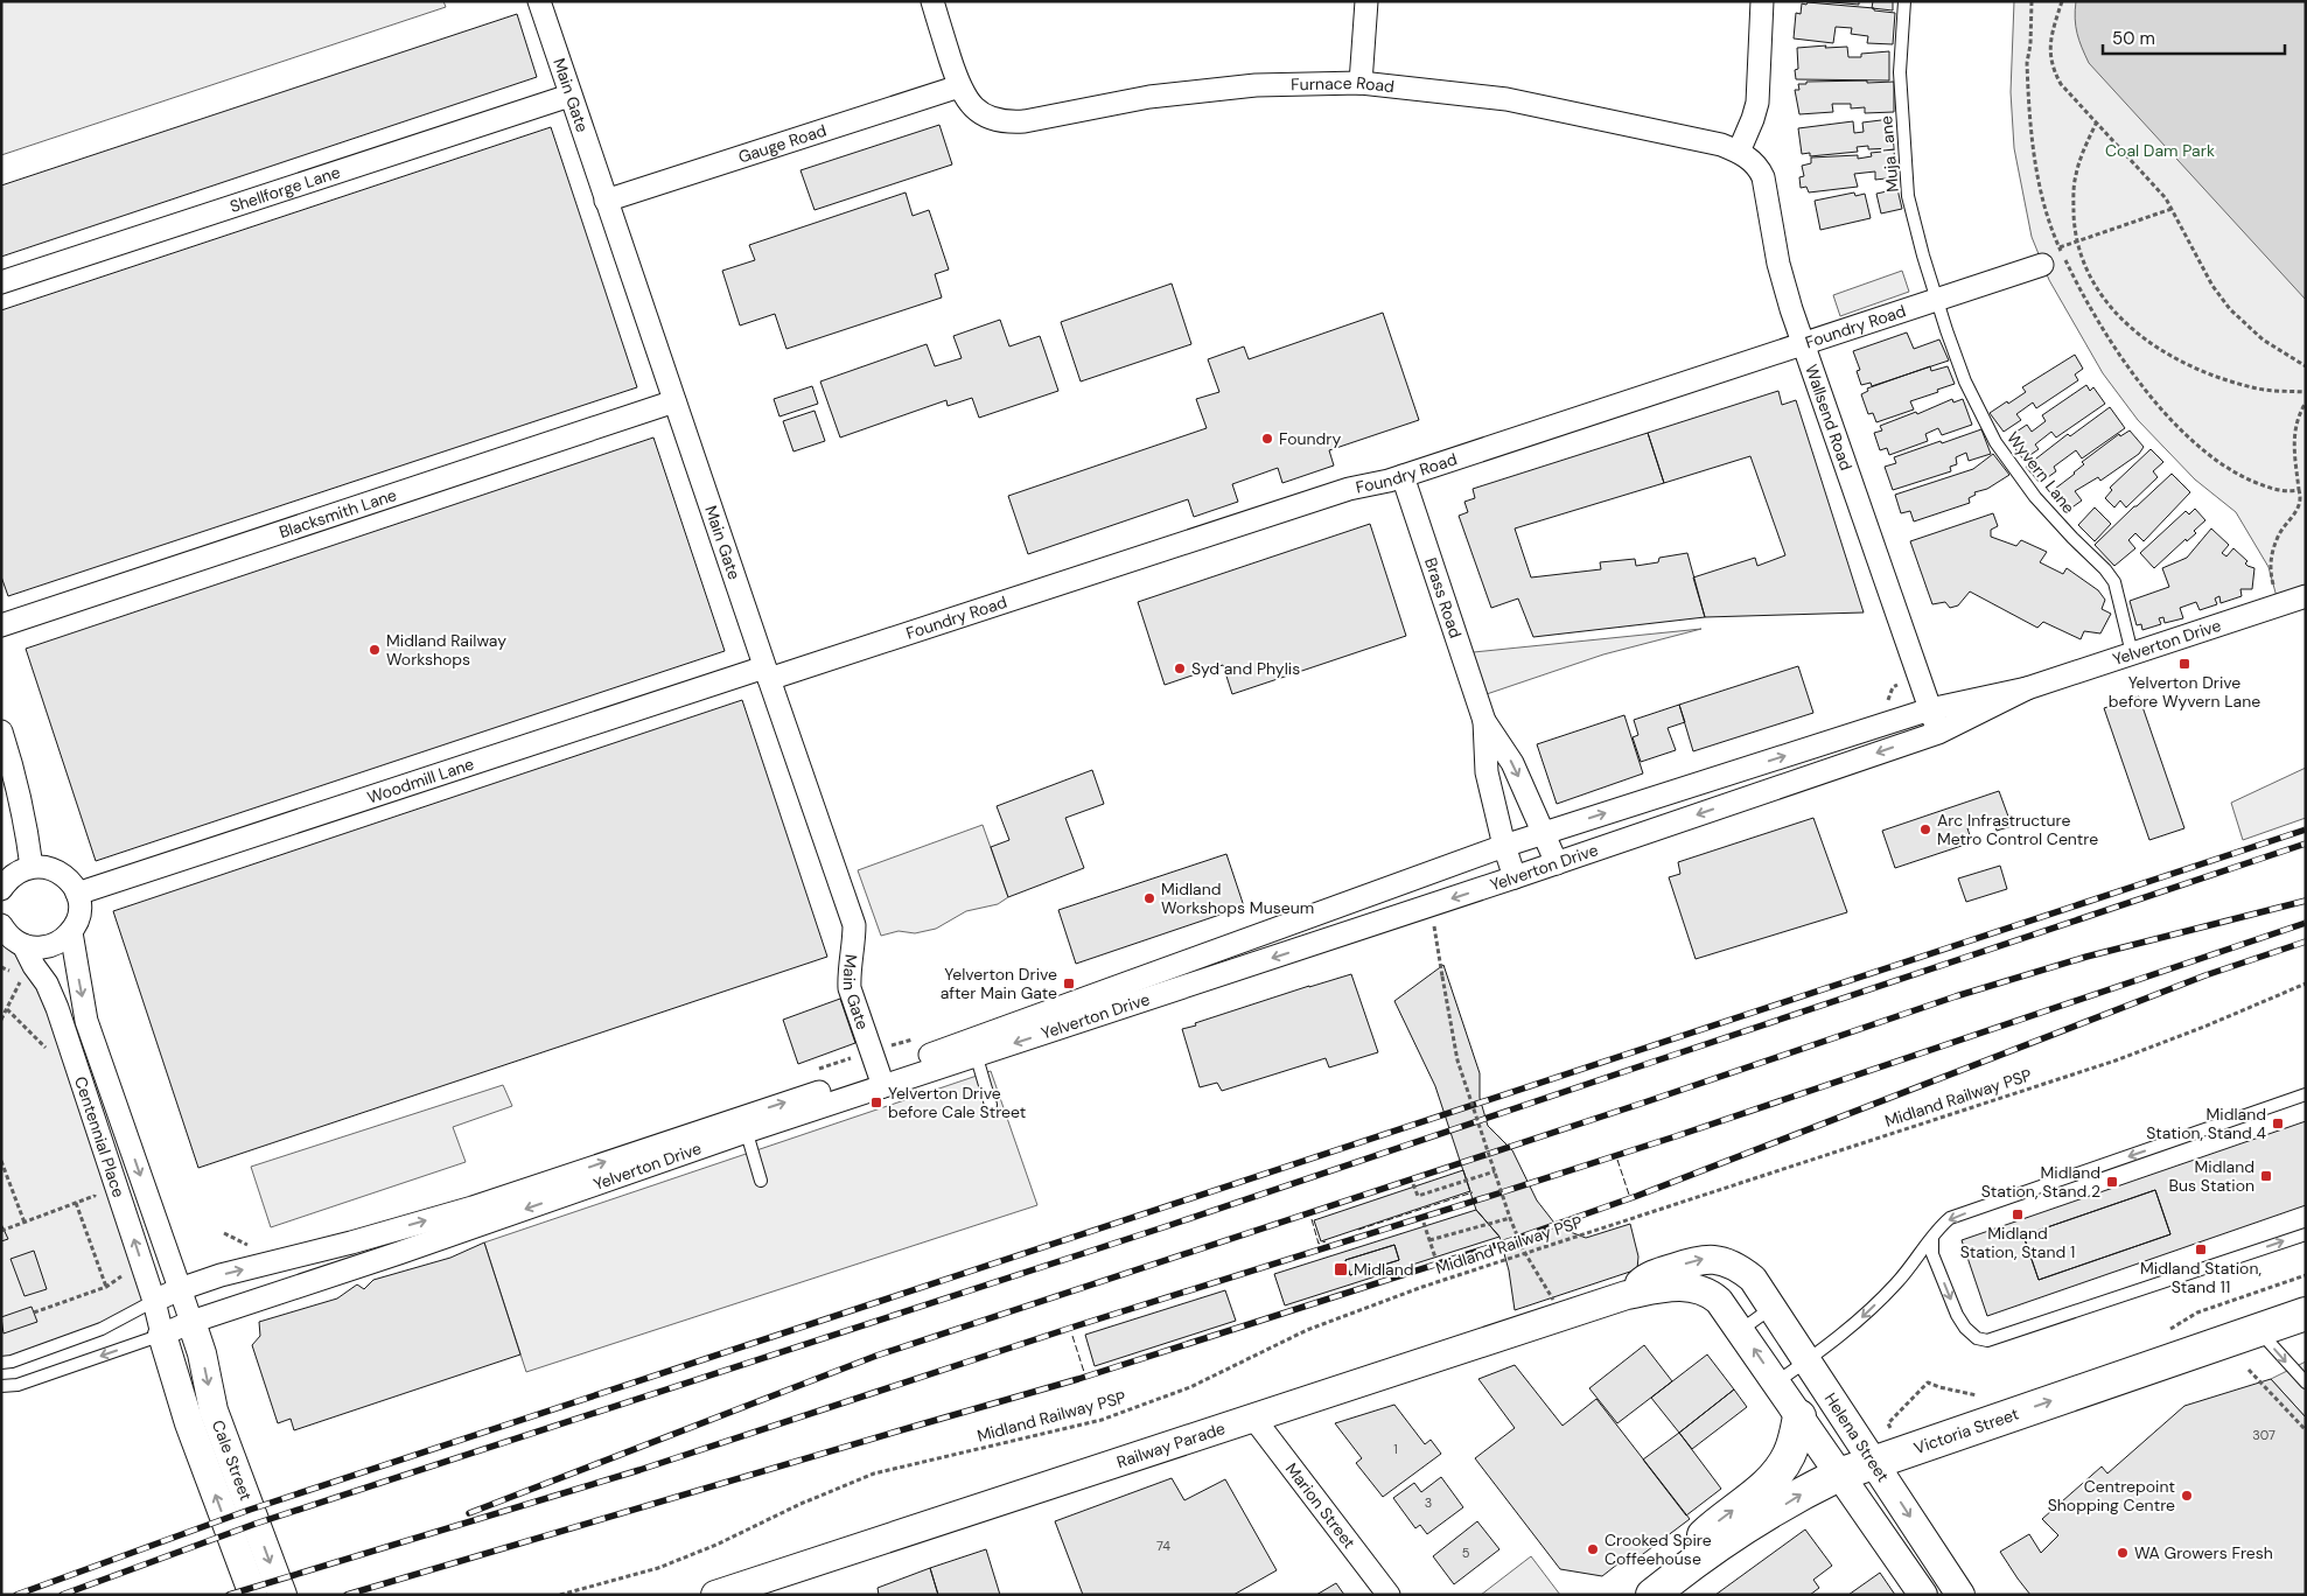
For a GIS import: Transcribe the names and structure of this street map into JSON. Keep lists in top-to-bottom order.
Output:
{
  "streets": {
    "highway": ["Victoria Street"],
    "street": [
      "Furnace Road",
      "Main Gate",
      "Gauge Road",
      "Shellforge Lane",
      "Foundry Road",
      "Wallsend Road",
      "Blacksmith Lane",
      "Brass Road",
      "Yelverton Drive",
      "Woodmill Lane",
      "Centennial Place",
      "Helena Street",
      "Railway Parade",
      "Cale Street",
      "Marion Street"
    ],
    "lane": ["Muja Lane", "Wyvern Lane"],
    "path": ["Midland Railway PSP"]
  },
  "crossings": [
    ["Furnace Road", "Gauge Road"],
    ["Furnace Road", "Wallsend Road"],
    ["Main Gate", "Gauge Road"],
    ["Main Gate", "Shellforge Lane"],
    ["Main Gate", "Foundry Road"],
    ["Main Gate", "Blacksmith Lane"],
    ["Main Gate", "Yelverton Drive"],
    ["Main Gate", "Woodmill Lane"],
    ["Muja Lane", "Foundry Road"],
    ["Muja Lane", "Wyvern Lane"],
    ["Foundry Road", "Wallsend Road"],
    ["Foundry Road", "Wyvern Lane"],
    ["Foundry Road", "Brass Road"],
    ["Foundry Road", "Woodmill Lane"],
    ["Wallsend Road", "Yelverton Drive"],
    ["Wyvern Lane", "Yelverton Drive"],
    ["Brass Road", "Yelverton Drive"],
    ["Yelverton Drive", "Centennial Place"],
    ["Yelverton Drive", "Cale Street"],
    ["Centennial Place", "Cale Street"],
    ["Victoria Street", "Helena Street"],
    ["Helena Street", "Railway Parade"],
    ["Railway Parade", "Marion Street"]
  ],
  "one_way": ["Victoria Street"],
  "parks": ["Coal Dam Park"],
  "places": {
    "other": [
      "Foundry",
      "Midland Railway Workshops",
      "Syd and Phylis",
      "Arc Infrastructure Metro Control Centre",
      "Midland Workshops Museum",
      "Centrepoint Shopping Centre",
      "Crooked Spire Coffeehouse",
      "WA Growers Fresh"
    ],
    "transit": [
      "Yelverton Drive before Wyvern Lane",
      "Yelverton Drive after Main Gate",
      "Yelverton Drive before Cale Street",
      "Midland Station, Stand 4",
      "Midland Bus Station",
      "Midland Station, Stand 2",
      "Midland Station, Stand 1",
      "Midland Station, Stand 11",
      "Midland"
    ]
  },
  "house_numbers": [
    "307",
    "1",
    "3",
    "74",
    "5"
  ],
  "scale_bar": "50 m"
}
